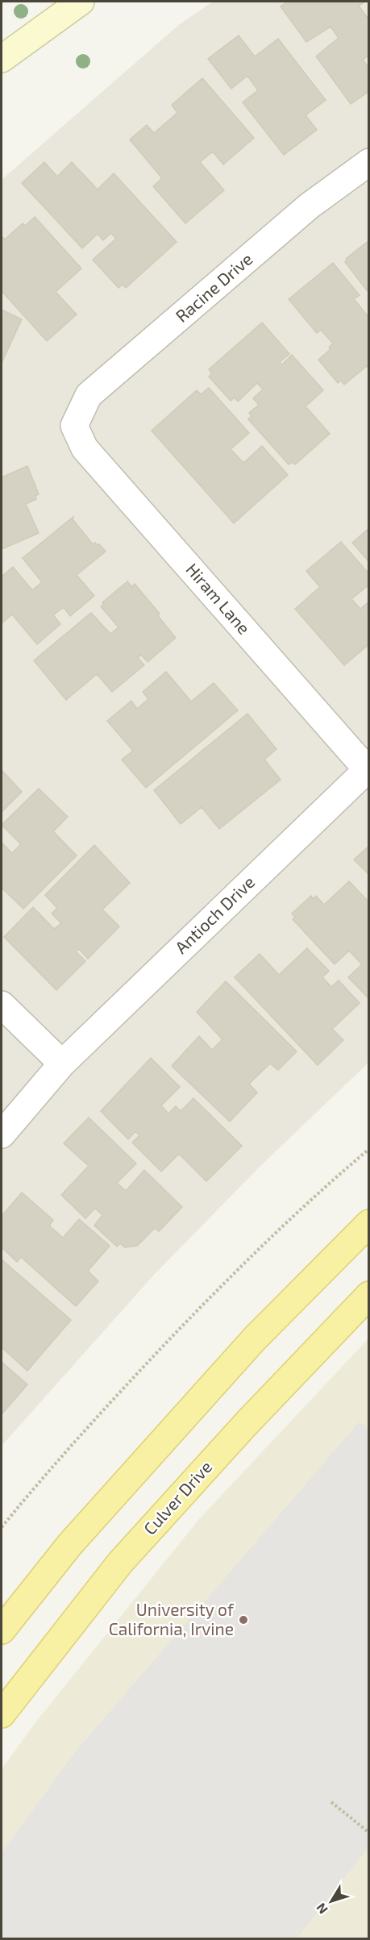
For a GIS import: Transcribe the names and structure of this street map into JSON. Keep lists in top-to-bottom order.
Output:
{
  "streets": {
    "main road": ["Culver Drive"],
    "street": ["Racine Drive", "Hiram Lane", "Antioch Drive"]
  },
  "crossings": [
    ["Racine Drive", "Hiram Lane"],
    ["Hiram Lane", "Antioch Drive"]
  ],
  "places": ["University of California, Irvine"],
  "north": "bottom left"
}
